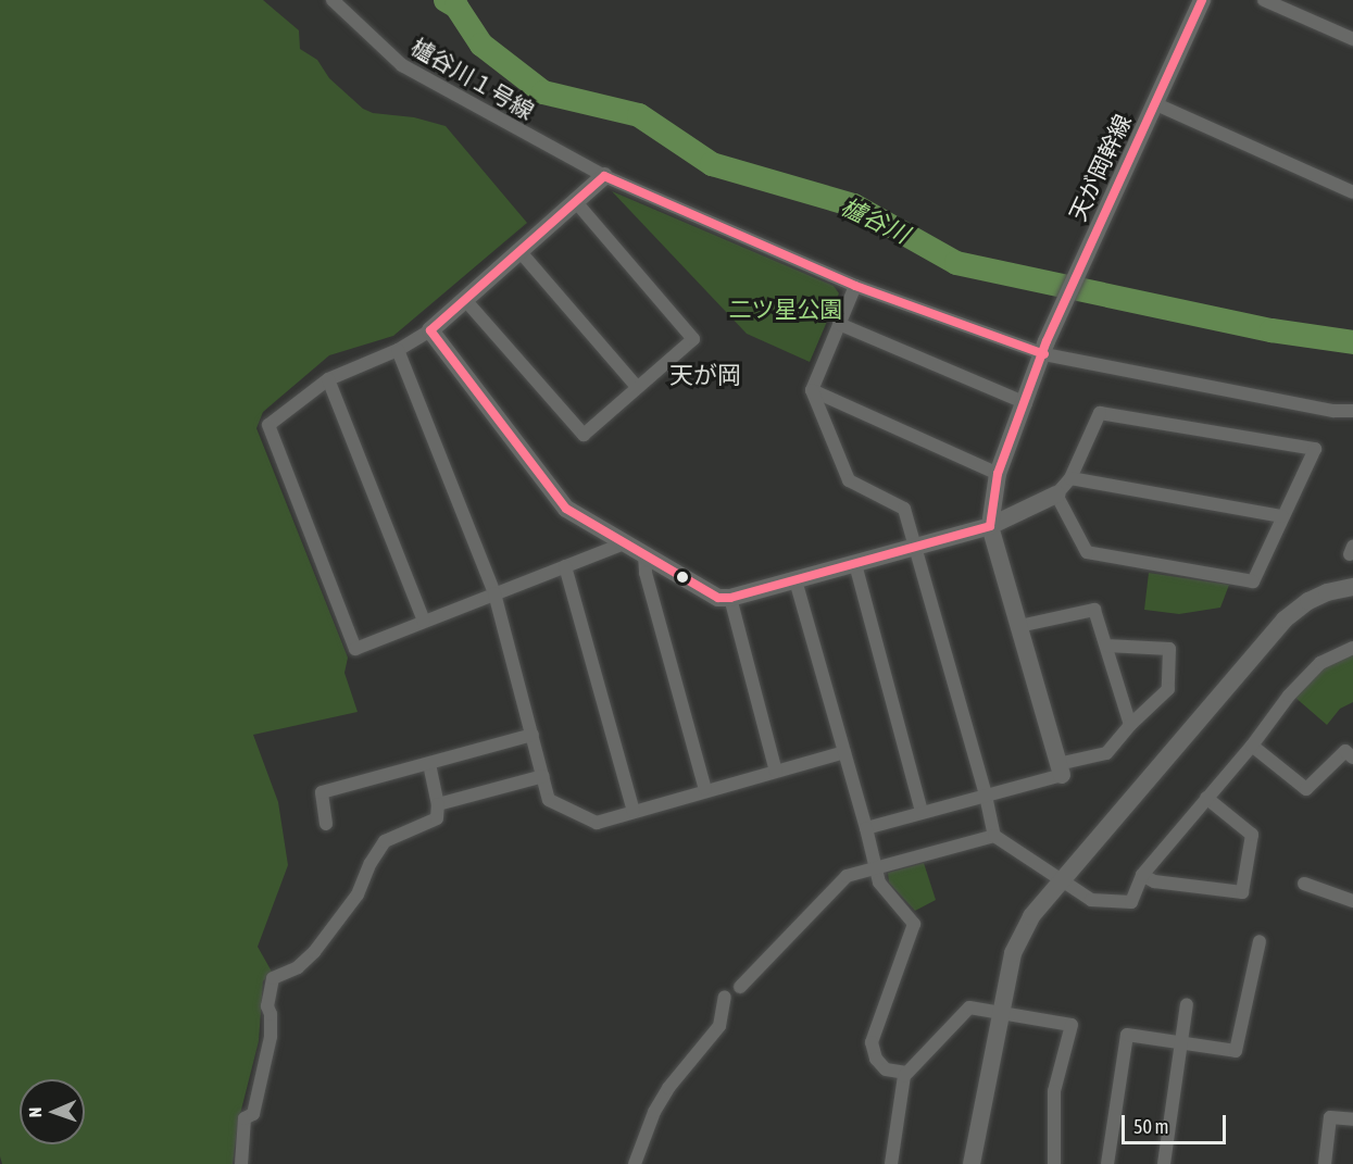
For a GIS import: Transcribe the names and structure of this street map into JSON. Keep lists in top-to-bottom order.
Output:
{
  "streets": {
    "street": ["櫨谷川１号線", "天が岡幹線"]
  },
  "crossings": [
    ["櫨谷川１号線", "天が岡幹線"]
  ],
  "districts": ["天が岡"],
  "water": ["櫨谷川"],
  "parks": ["二ツ星公園"],
  "scale_bar": "50 m",
  "north": "left"
}
